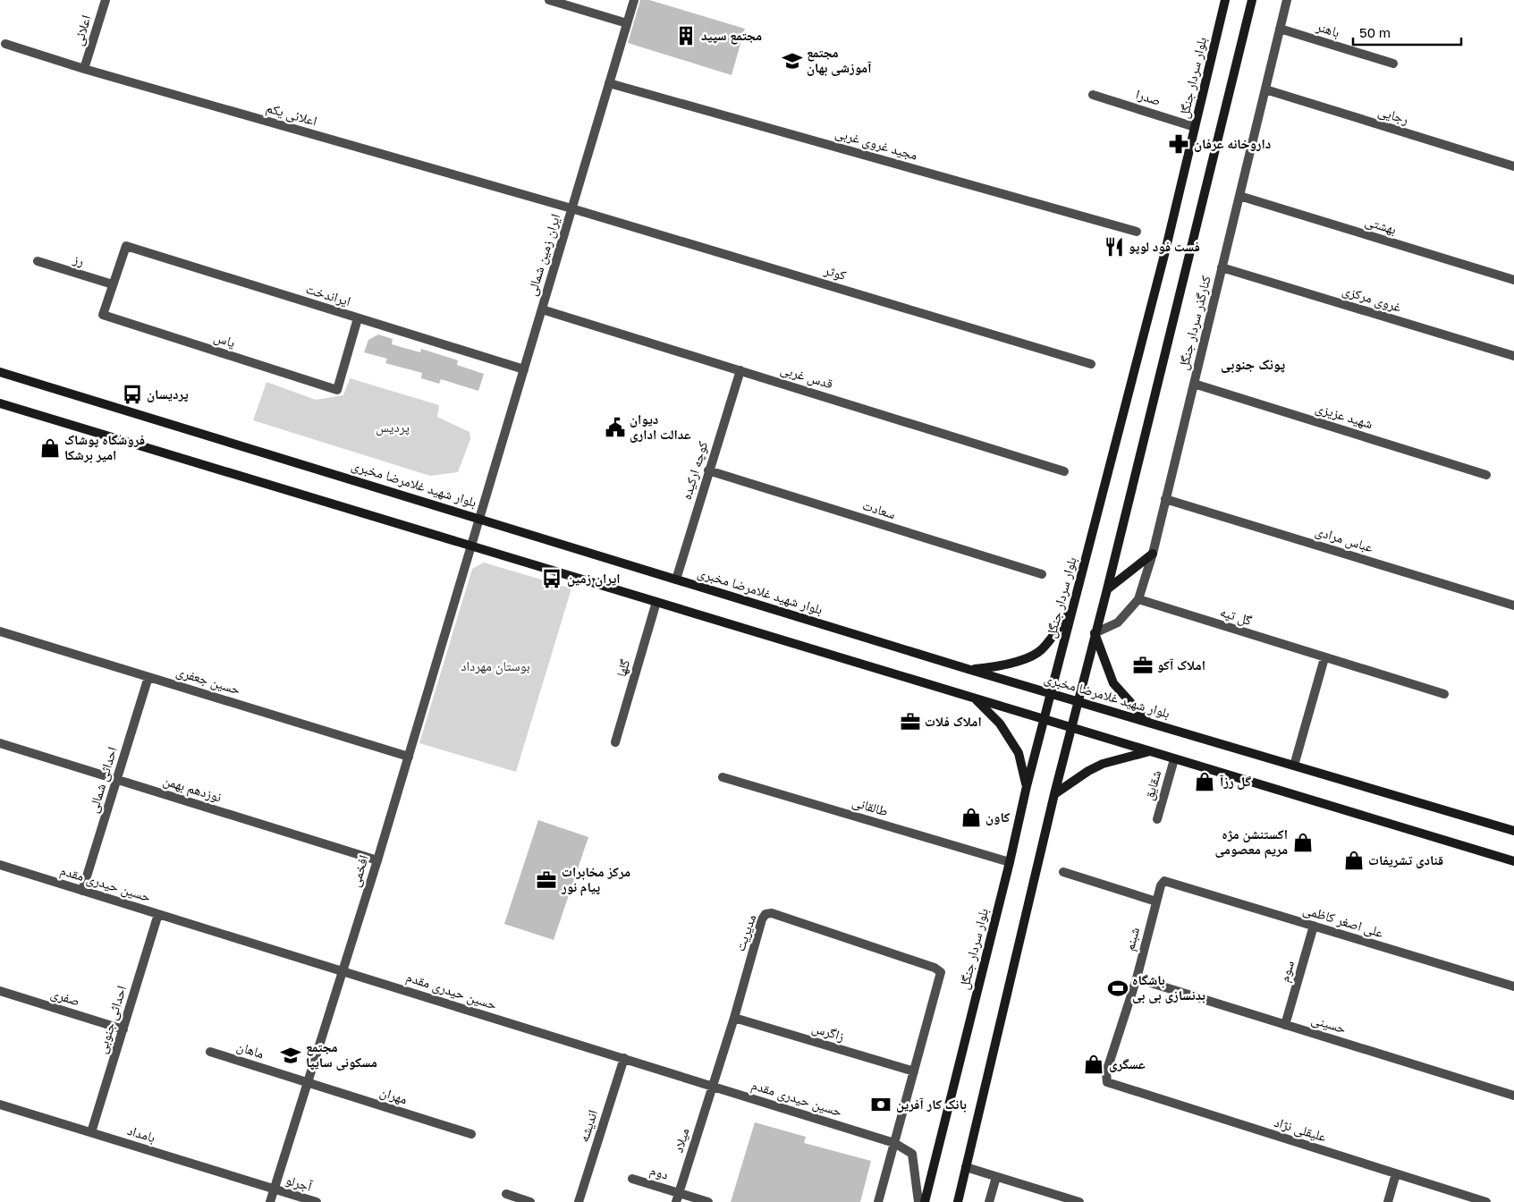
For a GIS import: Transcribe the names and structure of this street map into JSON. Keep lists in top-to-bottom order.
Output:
{
  "streets": {
    "main road": ["بلوار سردار جنگل", "بلوار شهید غلامرضا مخبری"],
    "street": [
      "باهنر",
      "اعلائی",
      "صدرا",
      "اعلائی یکم",
      "رجایی",
      "مجید غروی غربی",
      "بهشتی",
      "ایران زمین شمالی",
      "رز",
      "کوثر",
      "ایراندخت",
      "غروی مرکزی",
      "کنارگذر سردار جنگل",
      "یاس",
      "قدس غربی",
      "شهید عزیزی",
      "کوچه ارکیده",
      "سعادت",
      "عباس مرادی",
      "گل تپه",
      "گلها",
      "حسین جعفری",
      "احداثی شمالی",
      "شقایق",
      "نوزدهم بهمن",
      "طالقانی",
      "افخمی",
      "حسین حیدری مقدم",
      "علی اصغر کاظمی",
      "مدیریت",
      "شبنم",
      "سوم",
      "صفری",
      "احداثی جنوبی",
      "حسینی",
      "زاگرس",
      "ماهان",
      "مهران",
      "اندیشه",
      "علیقلی نژاد",
      "بامداد",
      "میلاد",
      "دوم",
      "آجرلو"
    ]
  },
  "crossings": [
    ["باهنر", "کنارگذر سردار جنگل"],
    ["اعلائی", "اعلائی یکم"],
    ["بلوار سردار جنگل", "صدرا"],
    ["بلوار سردار جنگل", "بلوار شهید غلامرضا مخبری"],
    ["بلوار سردار جنگل", "طالقانی"],
    ["اعلائی یکم", "ایران زمین شمالی"],
    ["اعلائی یکم", "کوثر"],
    ["رجایی", "کنارگذر سردار جنگل"],
    ["مجید غروی غربی", "ایران زمین شمالی"],
    ["بهشتی", "کنارگذر سردار جنگل"],
    ["ایران زمین شمالی", "کوثر"],
    ["ایران زمین شمالی", "ایراندخت"],
    ["ایران زمین شمالی", "قدس غربی"],
    ["ایران زمین شمالی", "بلوار شهید غلامرضا مخبری"],
    ["ایران زمین شمالی", "افخمی"],
    ["رز", "یاس"],
    ["ایراندخت", "یاس"],
    ["غروی مرکزی", "کنارگذر سردار جنگل"],
    ["کنارگذر سردار جنگل", "شهید عزیزی"],
    ["کنارگذر سردار جنگل", "عباس مرادی"],
    ["کنارگذر سردار جنگل", "گل تپه"],
    ["قدس غربی", "کوچه ارکیده"],
    ["کوچه ارکیده", "بلوار شهید غلامرضا مخبری"],
    ["کوچه ارکیده", "سعادت"],
    ["حسین جعفری", "احداثی شمالی"],
    ["حسین جعفری", "افخمی"],
    ["احداثی شمالی", "نوزدهم بهمن"],
    ["احداثی شمالی", "حسین حیدری مقدم"],
    ["نوزدهم بهمن", "افخمی"],
    ["افخمی", "حسین حیدری مقدم"],
    ["افخمی", "ماهان"],
    ["افخمی", "مهران"],
    ["افخمی", "بامداد"],
    ["افخمی", "آجرلو"],
    ["حسین حیدری مقدم", "مدیریت"],
    ["حسین حیدری مقدم", "احداثی جنوبی"],
    ["حسین حیدری مقدم", "اندیشه"],
    ["حسین حیدری مقدم", "میلاد"],
    ["علی اصغر کاظمی", "شبنم"],
    ["علی اصغر کاظمی", "سوم"],
    ["مدیریت", "زاگرس"],
    ["مدیریت", "میلاد"],
    ["شبنم", "حسینی"],
    ["شبنم", "علیقلی نژاد"],
    ["سوم", "حسینی"],
    ["صفری", "احداثی جنوبی"],
    ["احداثی جنوبی", "بامداد"],
    ["ماهان", "مهران"],
    ["بامداد", "آجرلو"],
    ["میلاد", "دوم"]
  ],
  "districts": ["پونک جنوبی"],
  "parks": ["پردیس", "بوستان مهرداد"],
  "places": {
    "building": ["مجتمع سپید"],
    "school or university": ["مجتمع آموزشی بهان", "مجتمع مسکونی سایپا"],
    "pharmacy": ["داروخانه عرفان"],
    "restaurant": ["فست فود لوپو"],
    "bus stop": ["پردیسان", "ایران زمین"],
    "public building": ["دیوان عدالت اداری"],
    "shop": [
      "فروشگاه پوشاک امیر برشکا",
      "گل رزآ",
      "کاون",
      "اکستنشن مژه مریم معصومی",
      "قنادی تشریفات",
      "عسگری"
    ],
    "office": ["املاک آکو", "املاک فلات", "مرکز مخابرات پیام نور"],
    "sports": ["باشگاه بدنسازی بی بی"],
    "bank": ["بانک کار آفرین"]
  },
  "scale_bar": "50 m"
}
